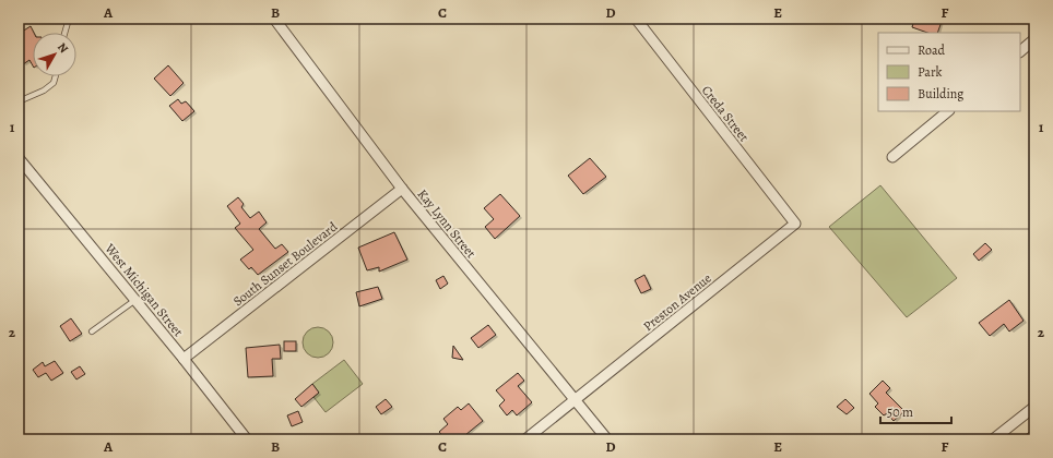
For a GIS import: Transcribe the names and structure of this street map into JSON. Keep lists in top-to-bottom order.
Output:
{
  "streets": {
    "street": [
      "Creda Street",
      "Kay Lynn Street",
      "South Sunset Boulevard",
      "West Michigan Street",
      "Preston Avenue"
    ]
  },
  "crossings": [
    ["Creda Street", "Preston Avenue"],
    ["Kay Lynn Street", "South Sunset Boulevard"],
    ["Kay Lynn Street", "Preston Avenue"],
    ["South Sunset Boulevard", "West Michigan Street"]
  ],
  "legend": ["Road", "Park", "Building"],
  "scale_bar": "50 m",
  "north": "top right",
  "grid": {
    "columns": [
      "A",
      "B",
      "C",
      "D",
      "E",
      "F"
    ],
    "rows": ["1", "2"]
  }
}
